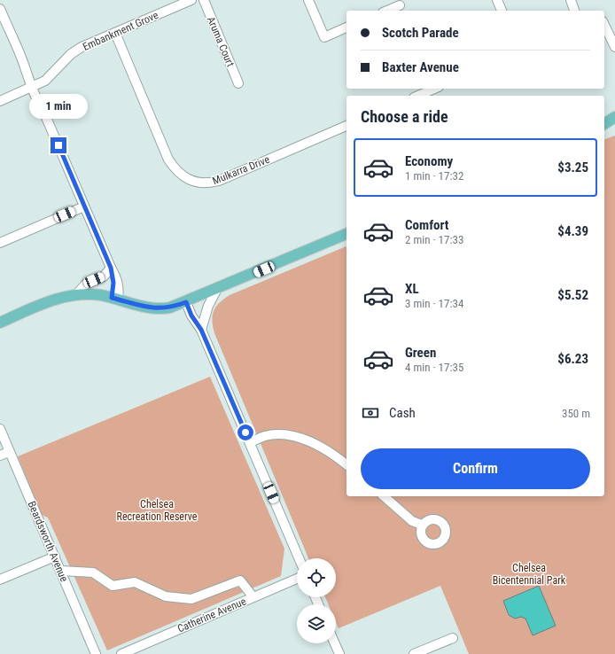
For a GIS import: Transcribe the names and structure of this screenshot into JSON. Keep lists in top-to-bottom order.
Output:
{
  "streets": {
    "street": [
      "Embankment Grove",
      "Aruma Court",
      "Mulkarra Drive",
      "Beardsworth Avenue",
      "Catherine Avenue"
    ]
  },
  "crossings": [
    ["Embankment Grove", "Mulkarra Drive"]
  ],
  "parks": ["Chelsea Recreation Reserve", "Chelsea Bicentennial Park"],
  "page": {
    "banner": ["Scotch Parade", "Baxter Avenue"],
    "bubble": "1 min",
    "heading": "Choose a ride",
    "list": [
      {
        "name": "Economy",
        "note": "1 min · 17:32",
        "value": "$3.25"
      },
      {
        "name": "Comfort",
        "note": "2 min · 17:33",
        "value": "$4.39"
      },
      {
        "name": "XL",
        "note": "3 min · 17:34",
        "value": "$5.52"
      },
      {
        "name": "Green",
        "note": "4 min · 17:35",
        "value": "$6.23"
      }
    ],
    "pay": ["Cash", "350 m"],
    "buttons": "Confirm"
  }
}
